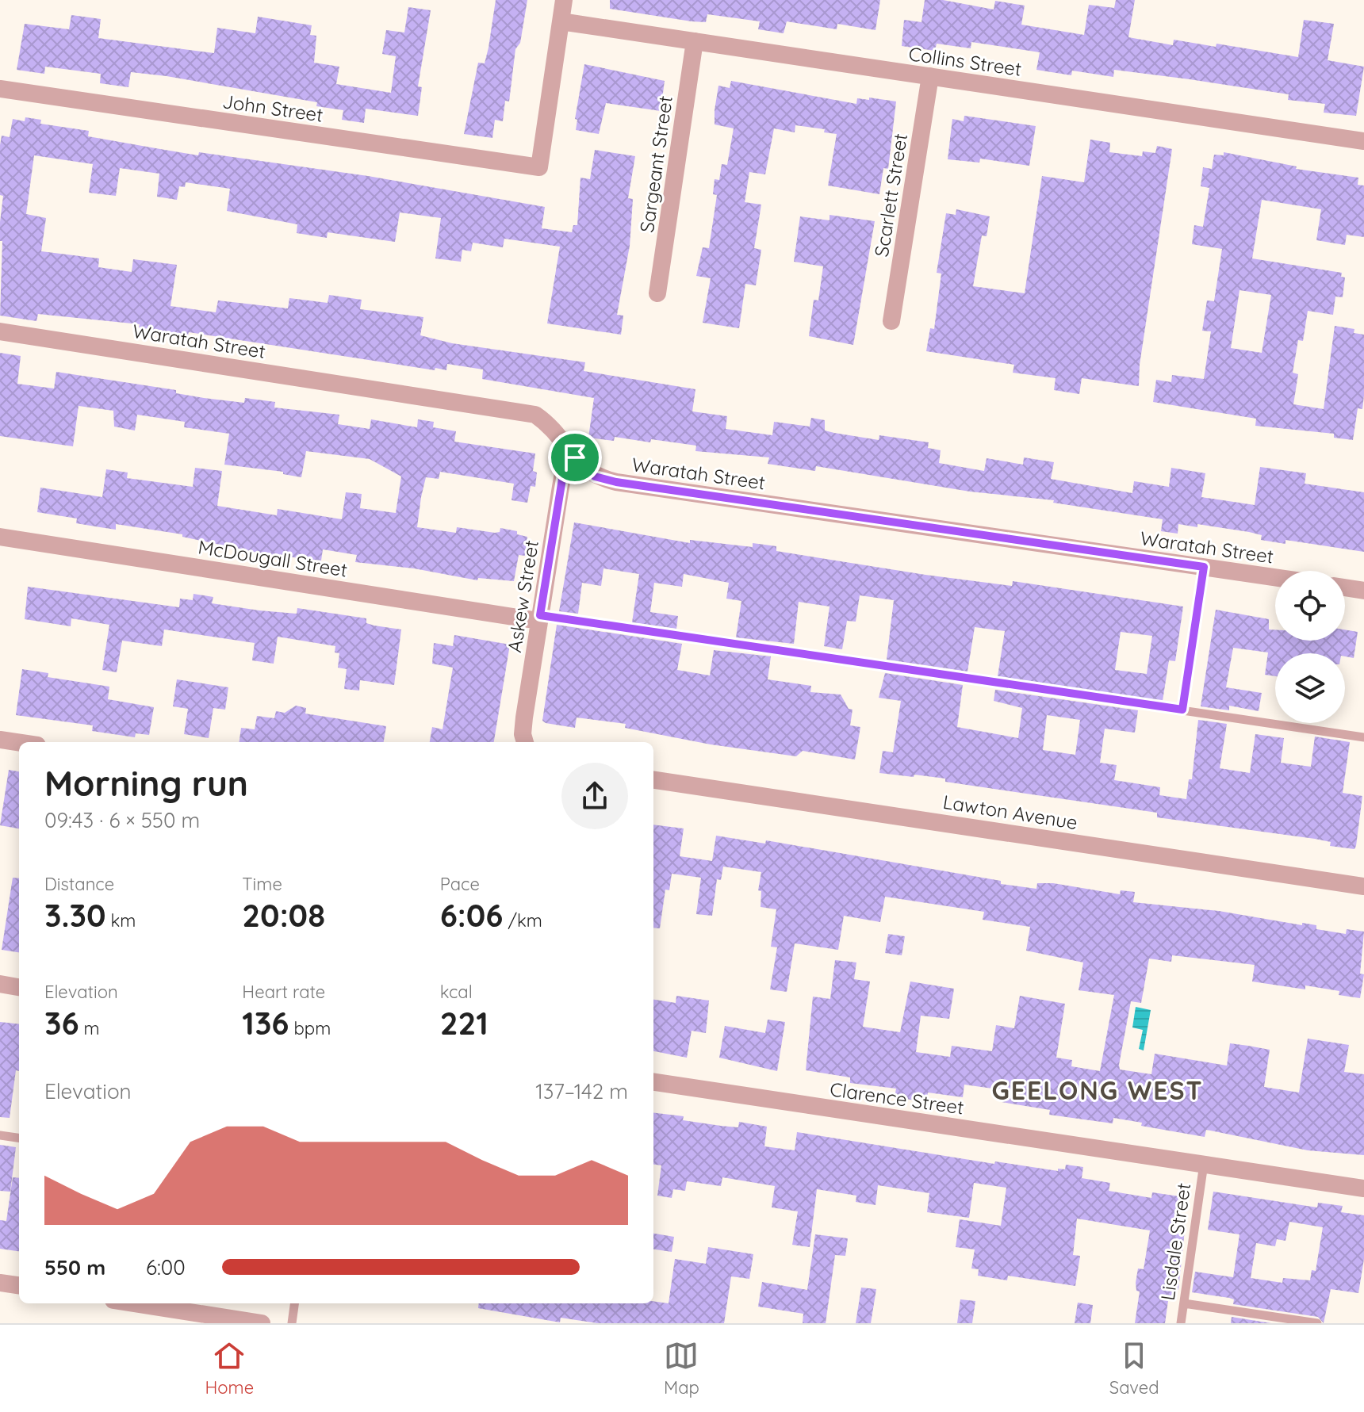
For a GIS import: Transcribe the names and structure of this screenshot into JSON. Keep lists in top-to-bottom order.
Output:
{
  "streets": {
    "street": [
      "Collins Street",
      "John Street",
      "Sargeant Street",
      "Scarlett Street",
      "Waratah Street",
      "McDougall Street",
      "Askew Street",
      "Lawton Avenue",
      "Clarence Street"
    ],
    "lane": ["Lisdale Street"]
  },
  "crossings": [
    ["Collins Street", "John Street"],
    ["Collins Street", "Sargeant Street"],
    ["Collins Street", "Scarlett Street"],
    ["Waratah Street", "Askew Street"],
    ["McDougall Street", "Askew Street"],
    ["Clarence Street", "Lisdale Street"]
  ],
  "districts": ["GEELONG WEST"],
  "page": {
    "heading": ["Morning run", "09:43 · 6 × 550 m"],
    "stats": [
      ["Distance", "3.30 km"],
      ["Time", "20:08"],
      ["Pace", "6:06 /km"],
      ["Elevation", "36 m"],
      ["Heart rate", "136 bpm"],
      ["kcal", "221"]
    ],
    "chart": ["Elevation", "137–142 m"],
    "list": [
      {
        "name": "550 m",
        "note": "6:00"
      }
    ],
    "tabs": ["Home", "Map", "Saved"]
  }
}
